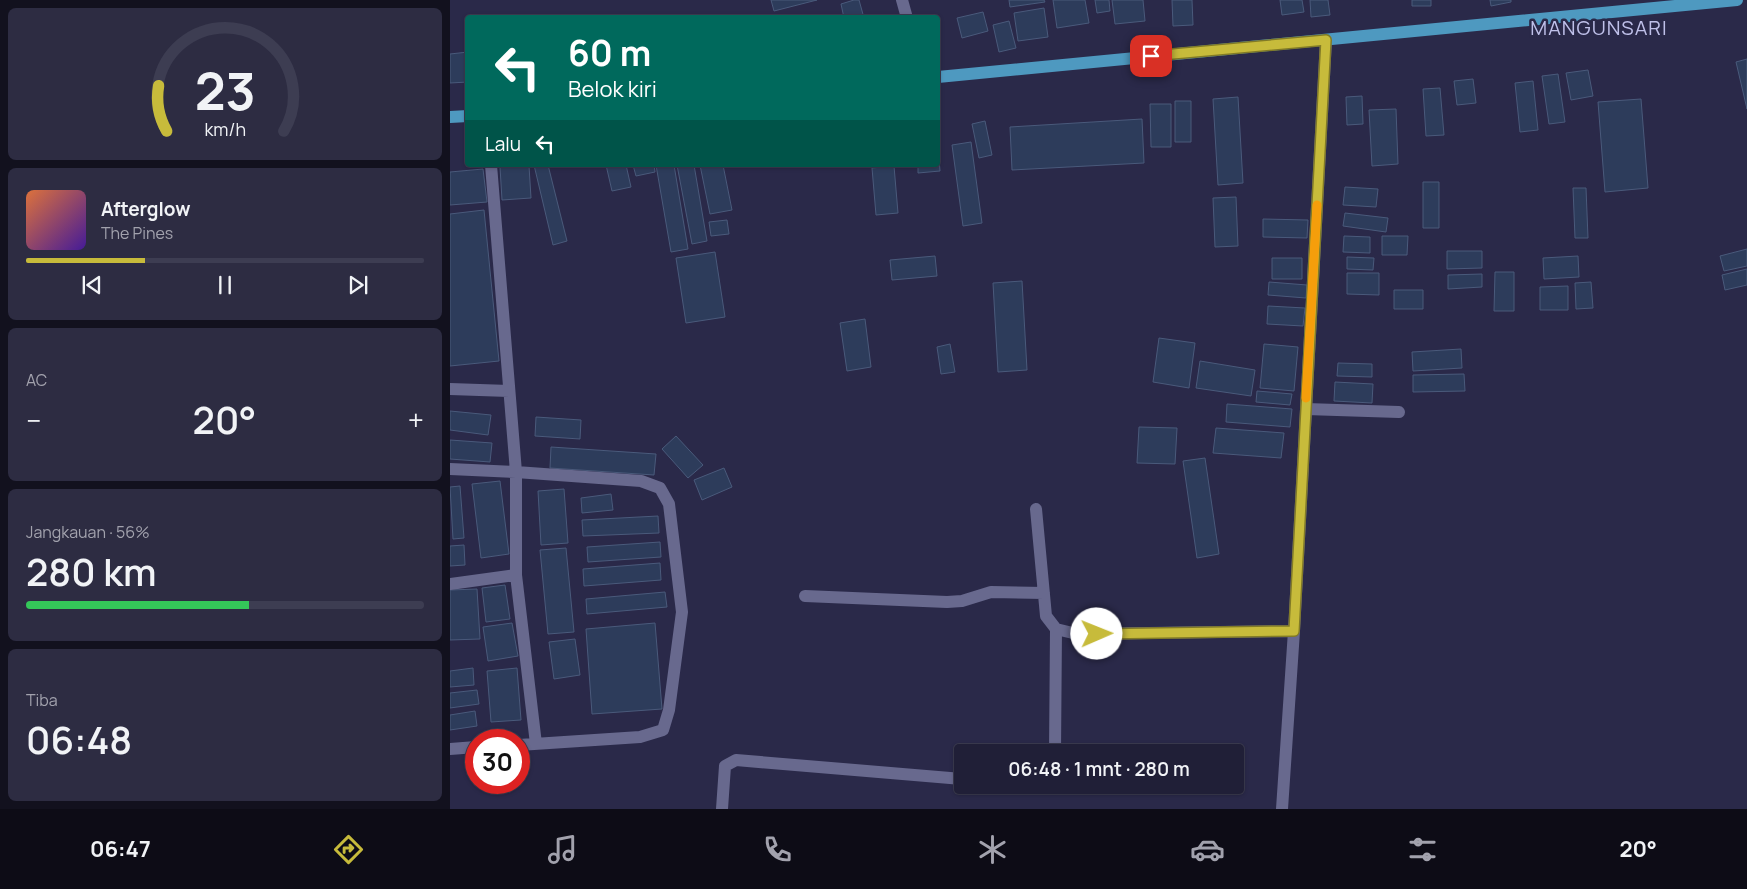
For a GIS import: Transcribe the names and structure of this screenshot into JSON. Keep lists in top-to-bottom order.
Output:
{
  "districts": ["MANGUNSARI"],
  "page": {
    "turn": ["60 m", "Belok kiri"],
    "then": "Lalu",
    "song": ["Afterglow", "The Pines"],
    "tile": [
      "AC",
      ["Jangkauan · 56%", "280 km"],
      ["Tiba", "06:48"]
    ],
    "heat": ["−", "20°", "+"],
    "limit": "30",
    "trip": "06:48 · 1 mnt · 280 m",
    "tabs": ["06:47", "20°"],
    "gauge": ["23", "km/h"]
  }
}
